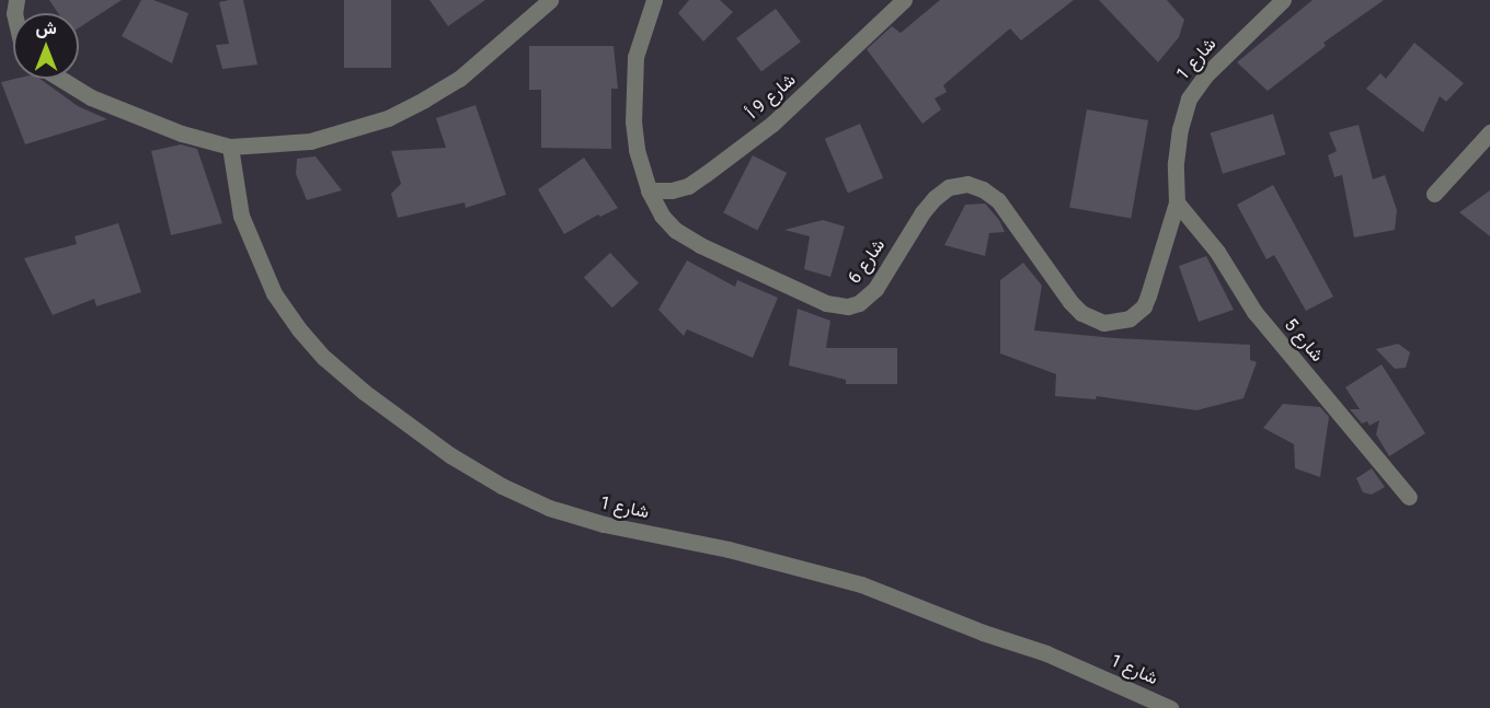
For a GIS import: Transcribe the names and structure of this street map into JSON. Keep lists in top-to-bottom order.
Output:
{
  "streets": {
    "street": [
      "شارع 1",
      "شارع 9 أ",
      "شارع 6",
      "شارع 5"
    ]
  },
  "crossings": [
    ["شارع 1", "شارع 6"],
    ["شارع 1", "شارع 5"],
    ["شارع 9 أ", "شارع 6"],
    ["شارع 6", "شارع 5"]
  ],
  "north": "top"
}
